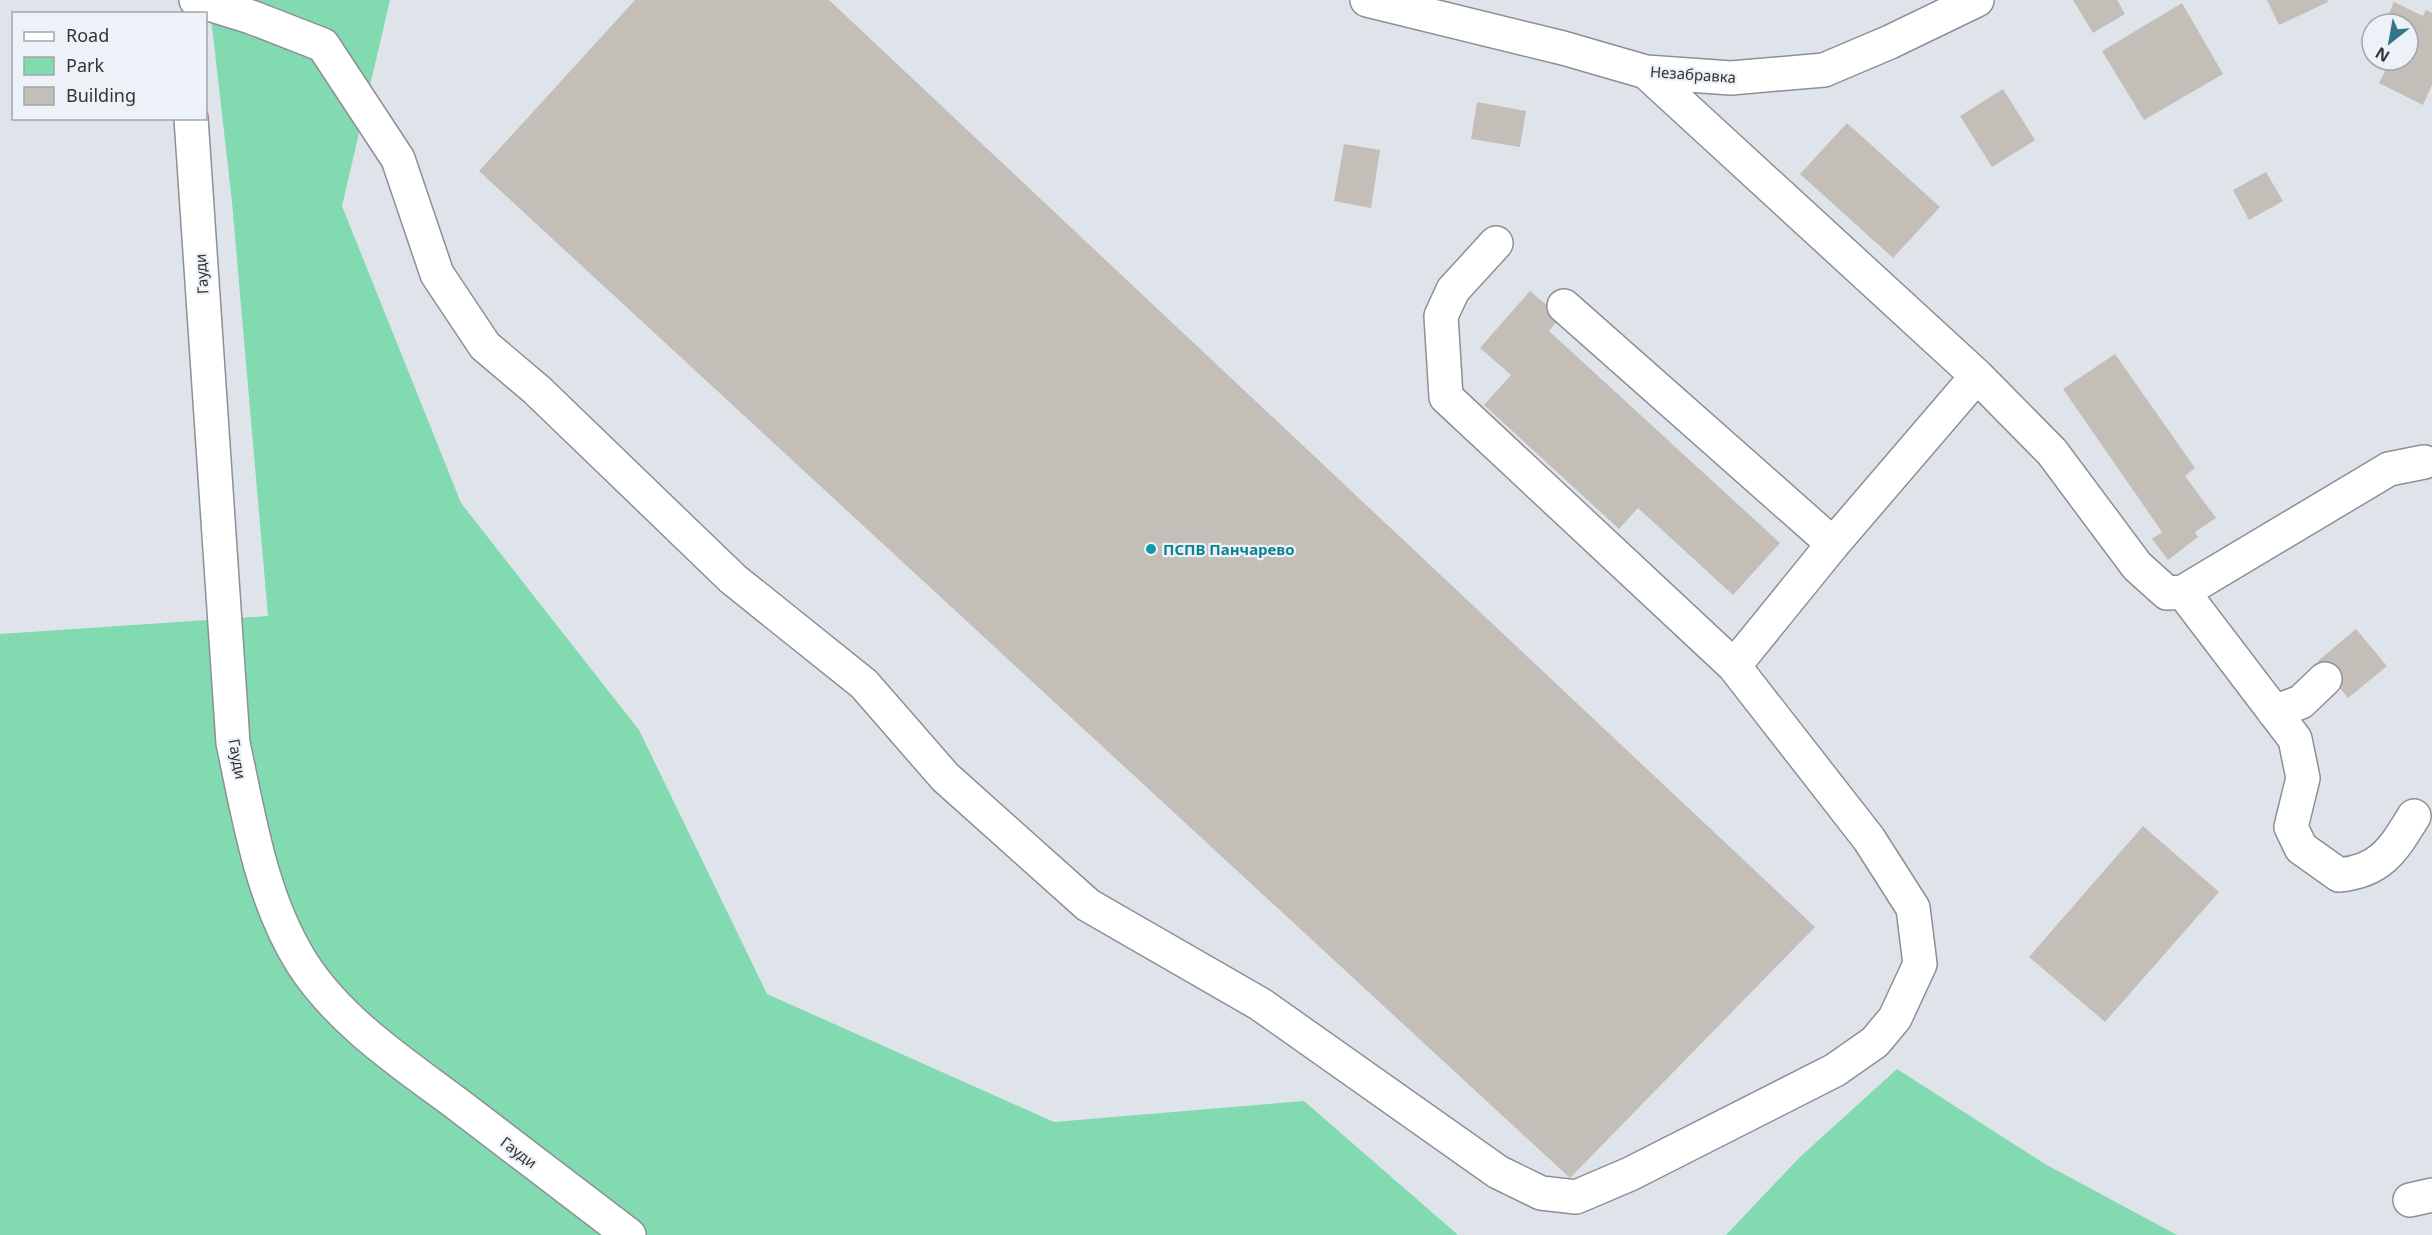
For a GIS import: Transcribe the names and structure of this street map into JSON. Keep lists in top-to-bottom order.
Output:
{
  "streets": {
    "street": ["Незабравка", "Гауди"]
  },
  "places": ["ПСПВ Панчарево"],
  "legend": ["Road", "Park", "Building"],
  "north": "bottom left"
}
